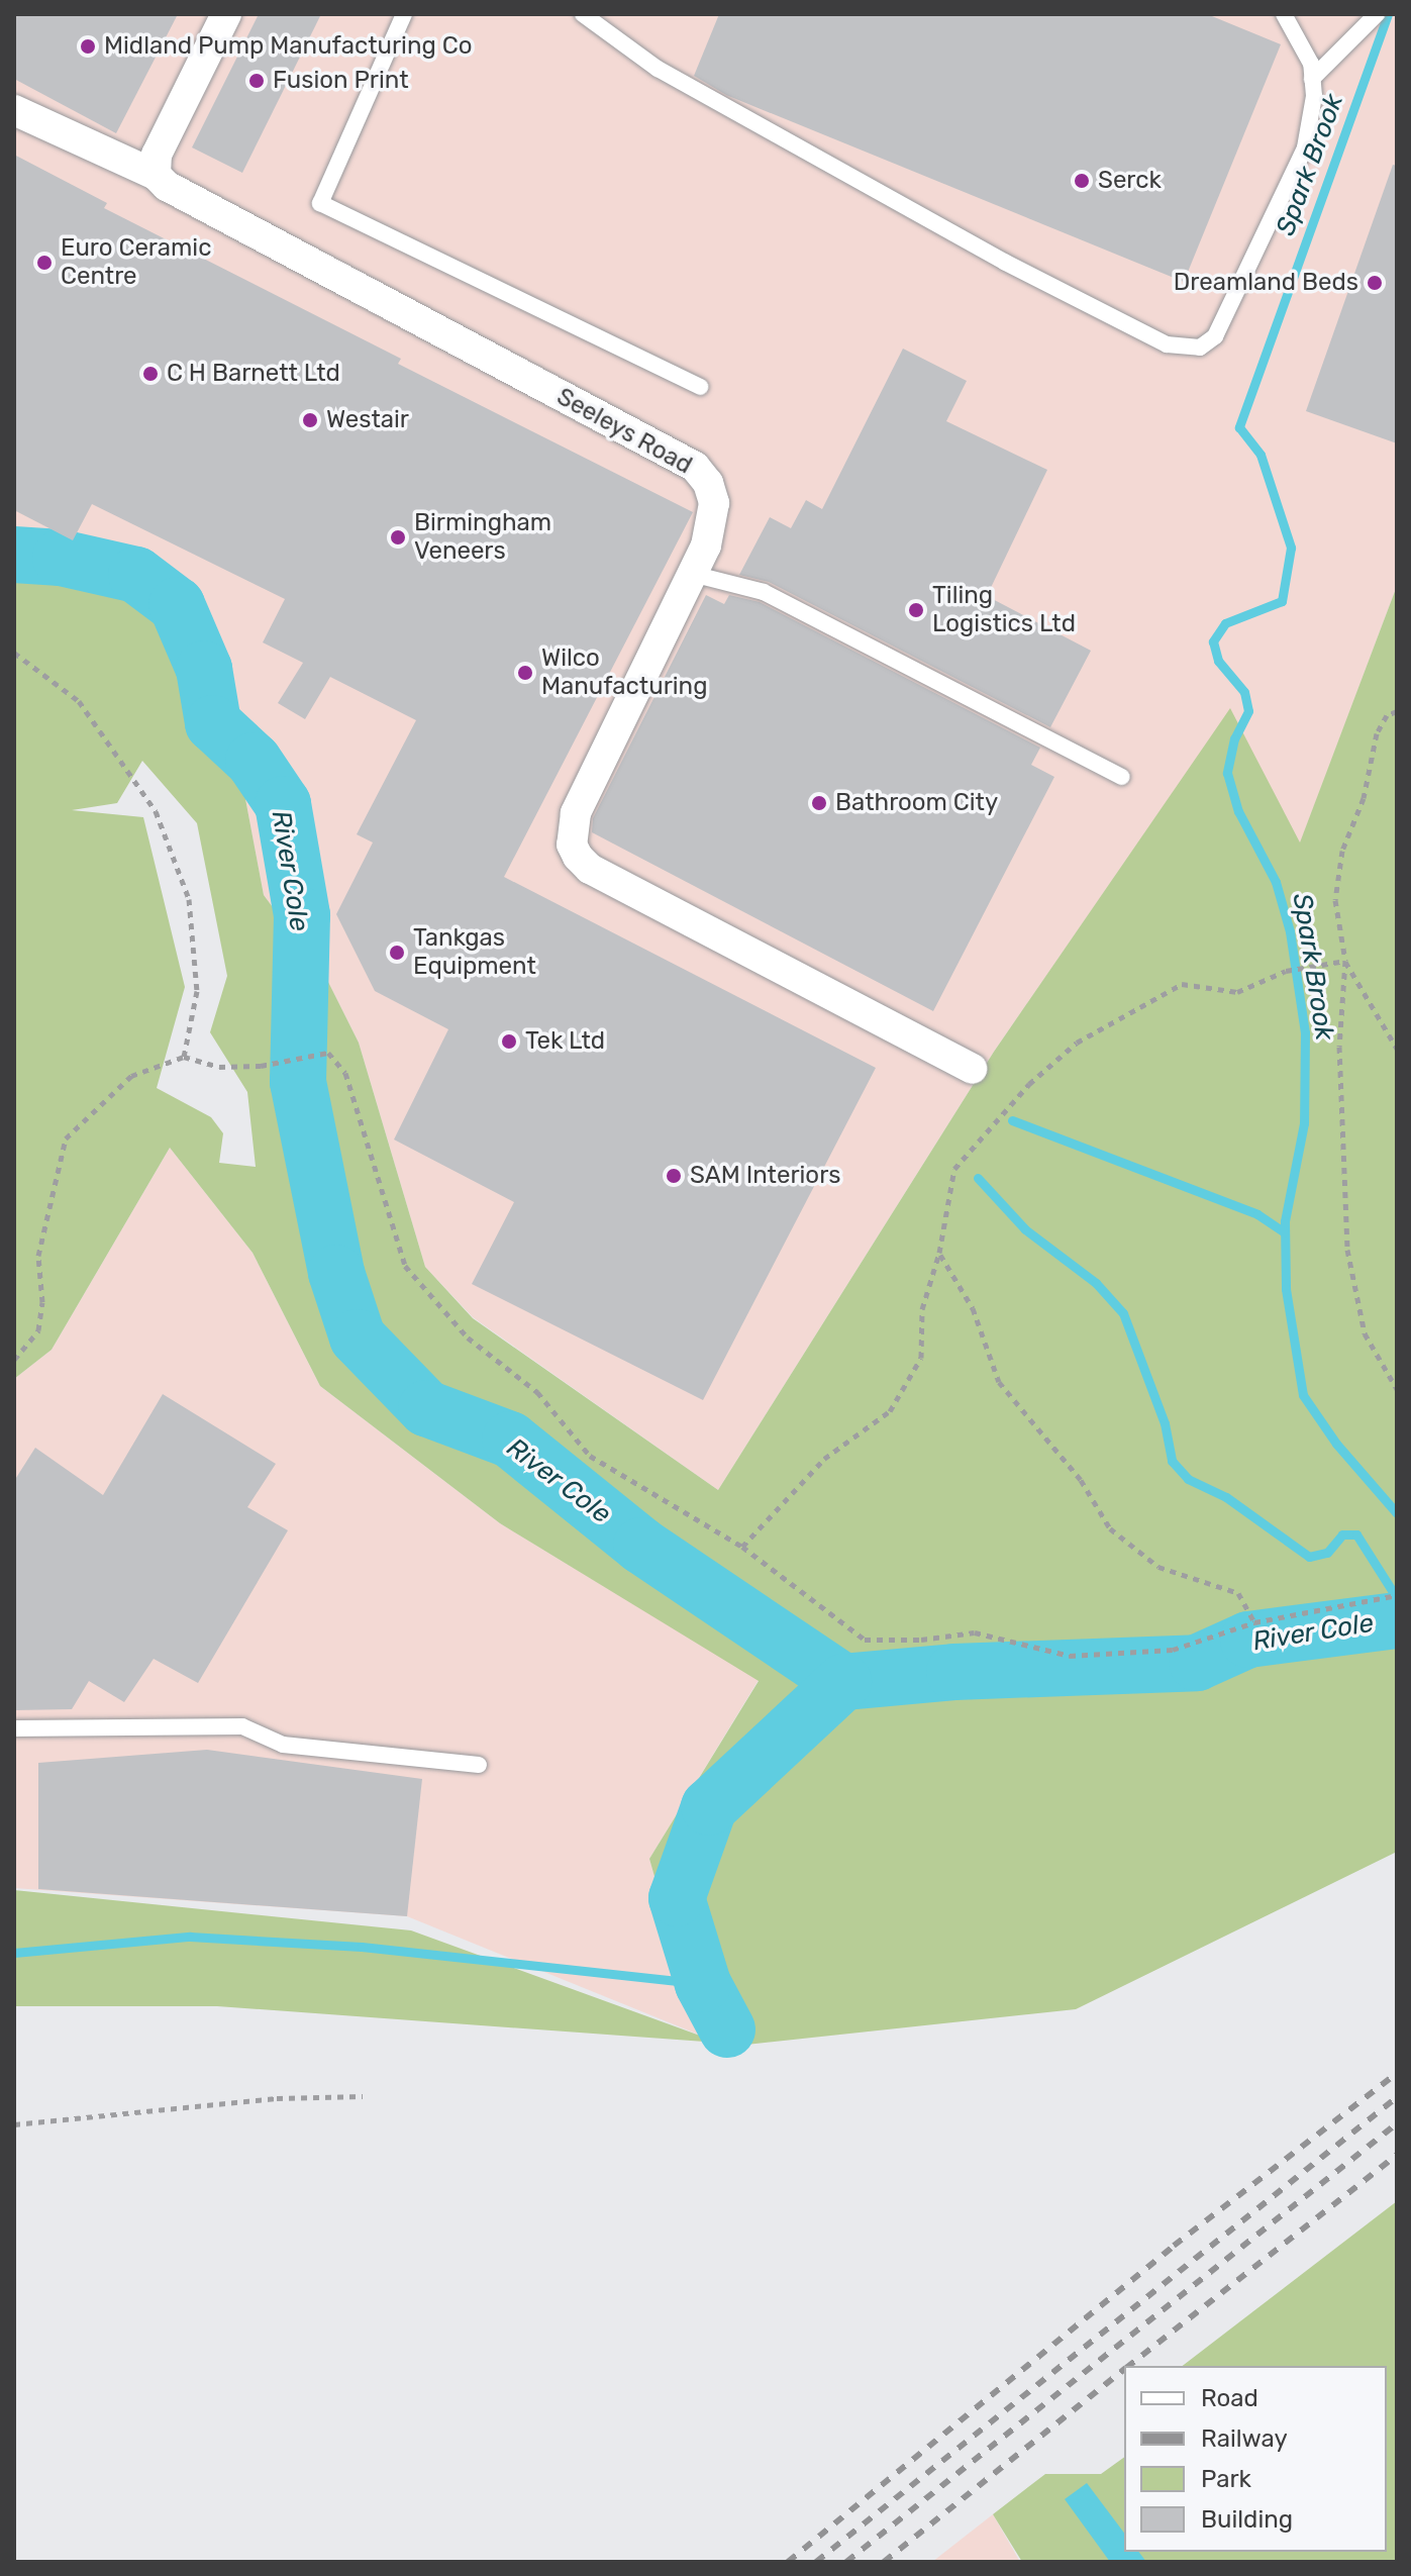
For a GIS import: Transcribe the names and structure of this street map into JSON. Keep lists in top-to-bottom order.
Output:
{
  "streets": {
    "street": ["Seeleys Road"]
  },
  "water": ["Spark Brook", "River Cole"],
  "places": [
    "Midland Pump Manufacturing Co",
    "Fusion Print",
    "Serck",
    "Euro Ceramic Centre",
    "Dreamland Beds",
    "C H Barnett Ltd",
    "Westair",
    "Birmingham Veneers",
    "Tiling Logistics Ltd",
    "Wilco Manufacturing",
    "Bathroom City",
    "Tankgas Equipment",
    "Tek Ltd",
    "SAM Interiors"
  ],
  "legend": [
    "Road",
    "Railway",
    "Park",
    "Building"
  ]
}
